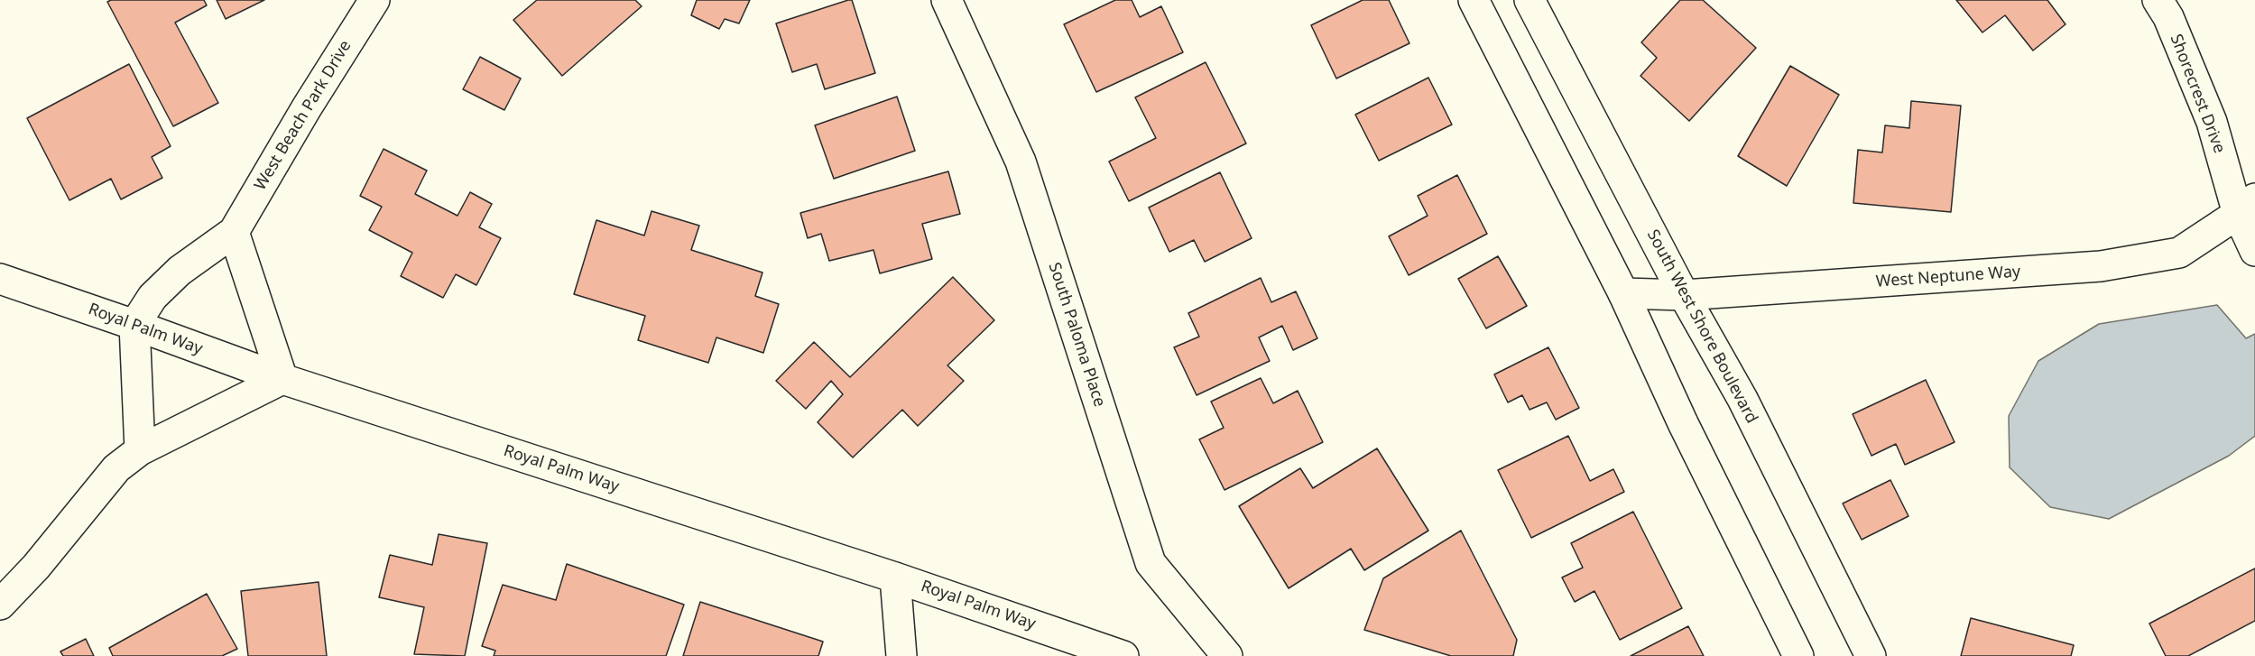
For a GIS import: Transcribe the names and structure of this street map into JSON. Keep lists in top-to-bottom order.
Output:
{
  "streets": {
    "street": [
      "Shorecrest Drive",
      "West Beach Park Drive",
      "West Neptune Way",
      "South West Shore Boulevard",
      "Royal Palm Way",
      "South Paloma Place"
    ]
  },
  "crossings": [
    ["Shorecrest Drive", "West Neptune Way"],
    ["West Beach Park Drive", "Royal Palm Way"],
    ["West Neptune Way", "South West Shore Boulevard"]
  ]
}
